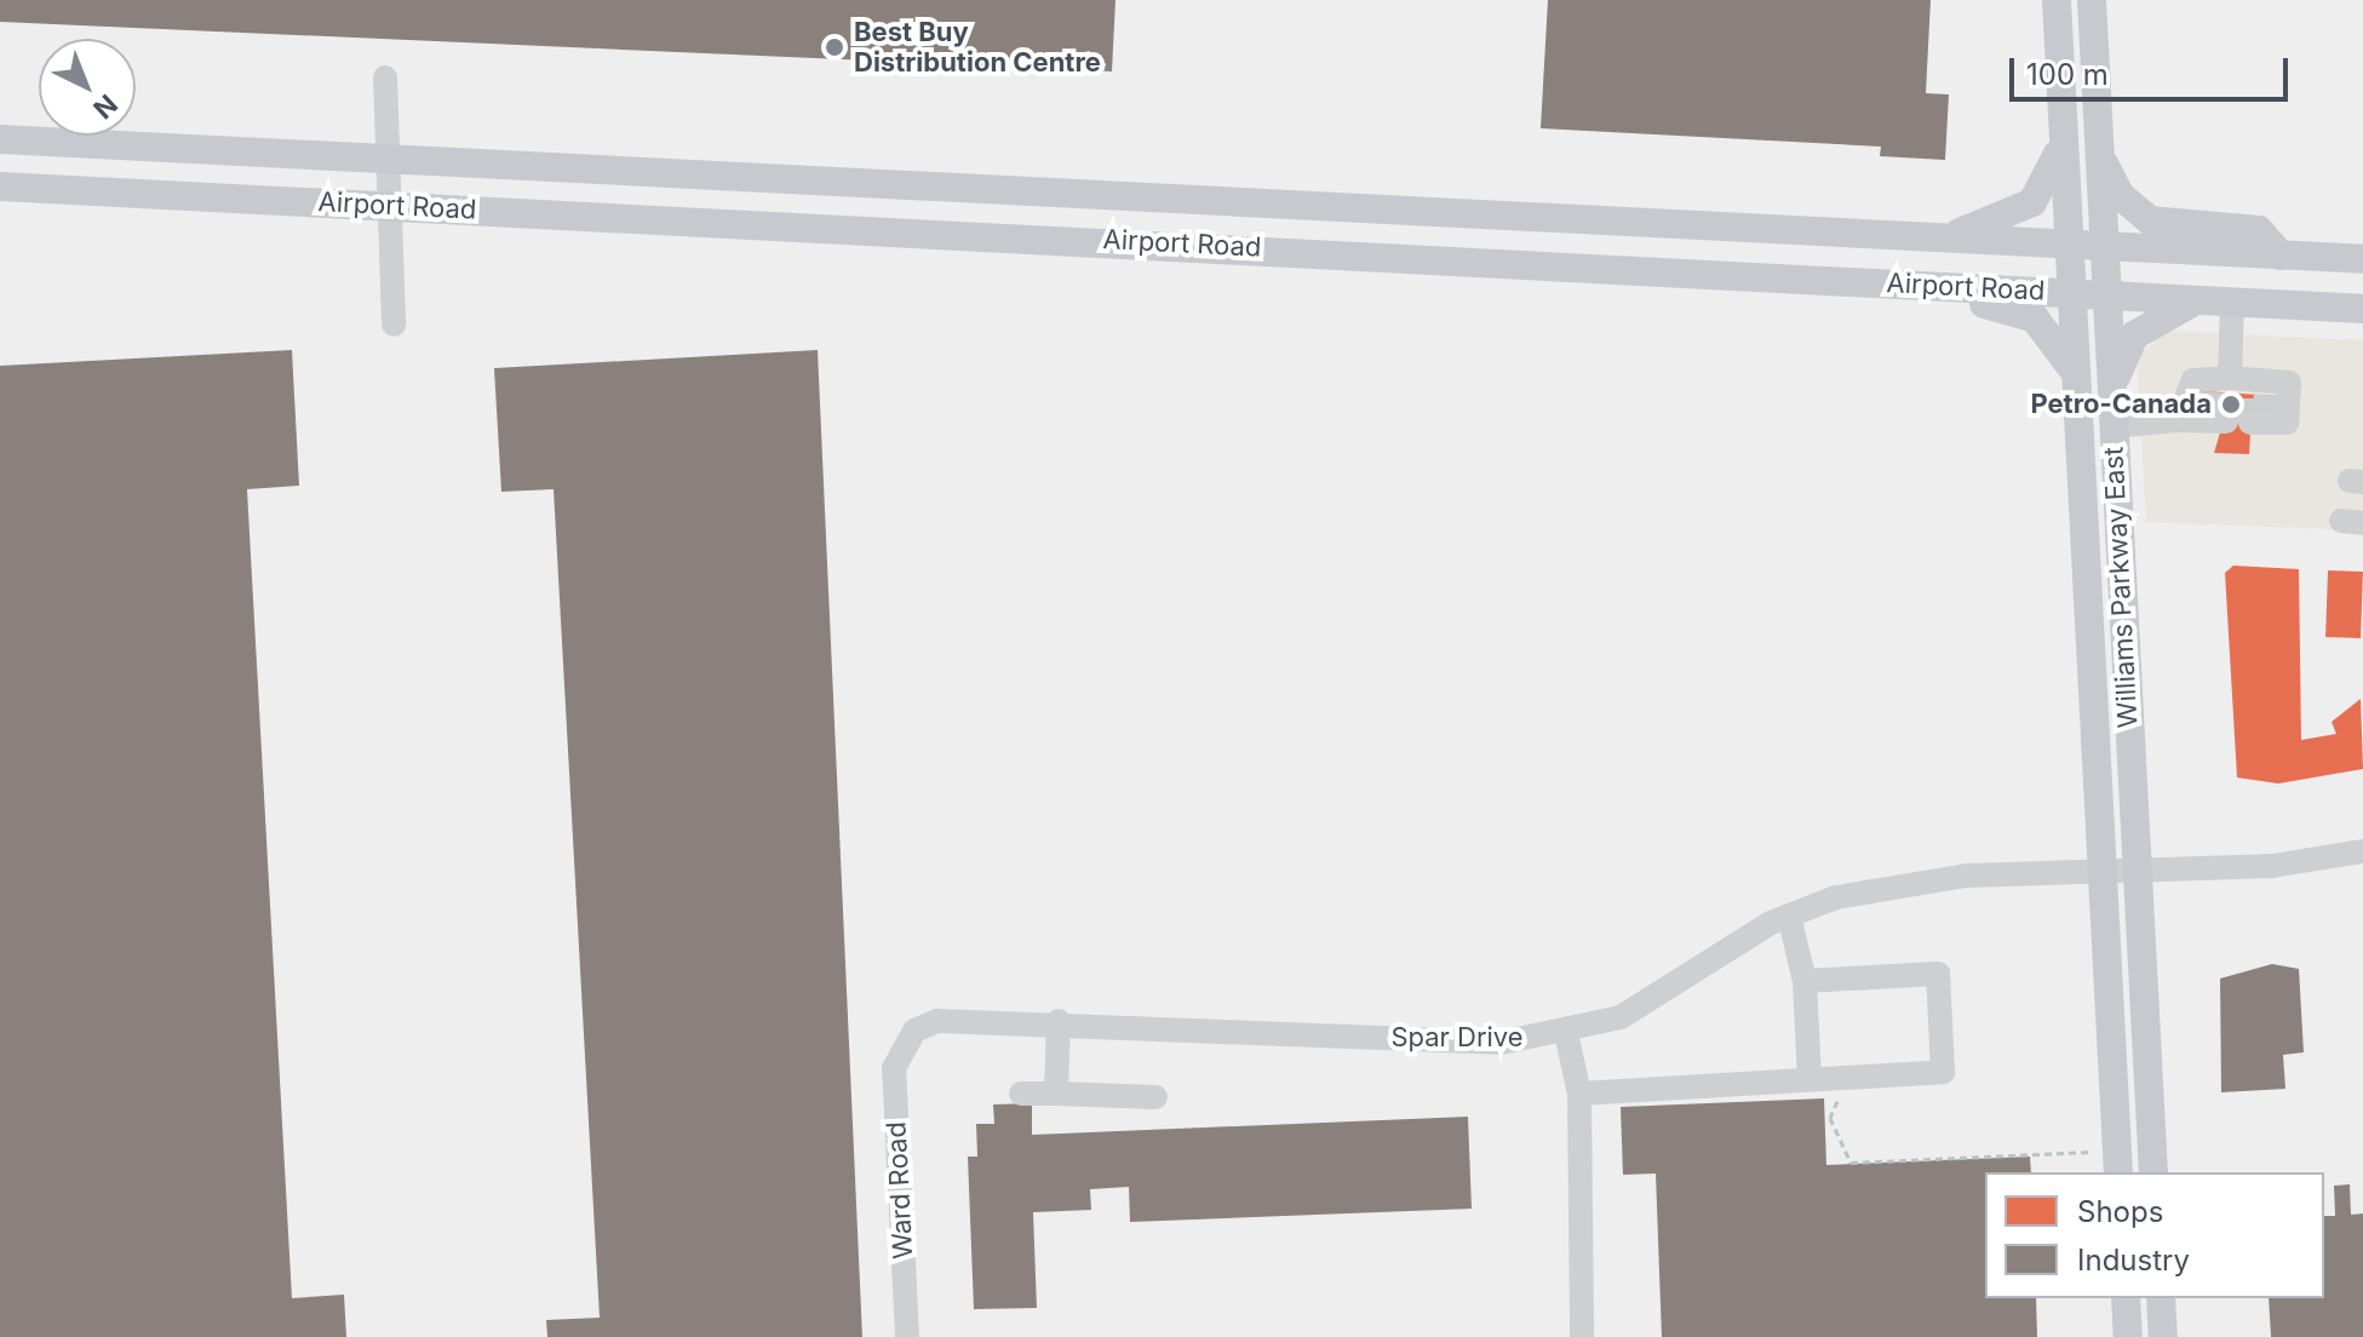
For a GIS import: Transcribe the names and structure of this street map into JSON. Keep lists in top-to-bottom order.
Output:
{
  "streets": {
    "main road": ["Airport Road", "Williams Parkway East"],
    "street": ["Spar Drive", "Ward Road"]
  },
  "crossings": [
    ["Airport Road", "Williams Parkway East"],
    ["Williams Parkway East", "Spar Drive"],
    ["Spar Drive", "Ward Road"]
  ],
  "places": ["Best Buy Distribution Centre", "Petro-Canada"],
  "legend": ["Shops", "Industry"],
  "scale_bar": "100 m",
  "north": "bottom right"
}
